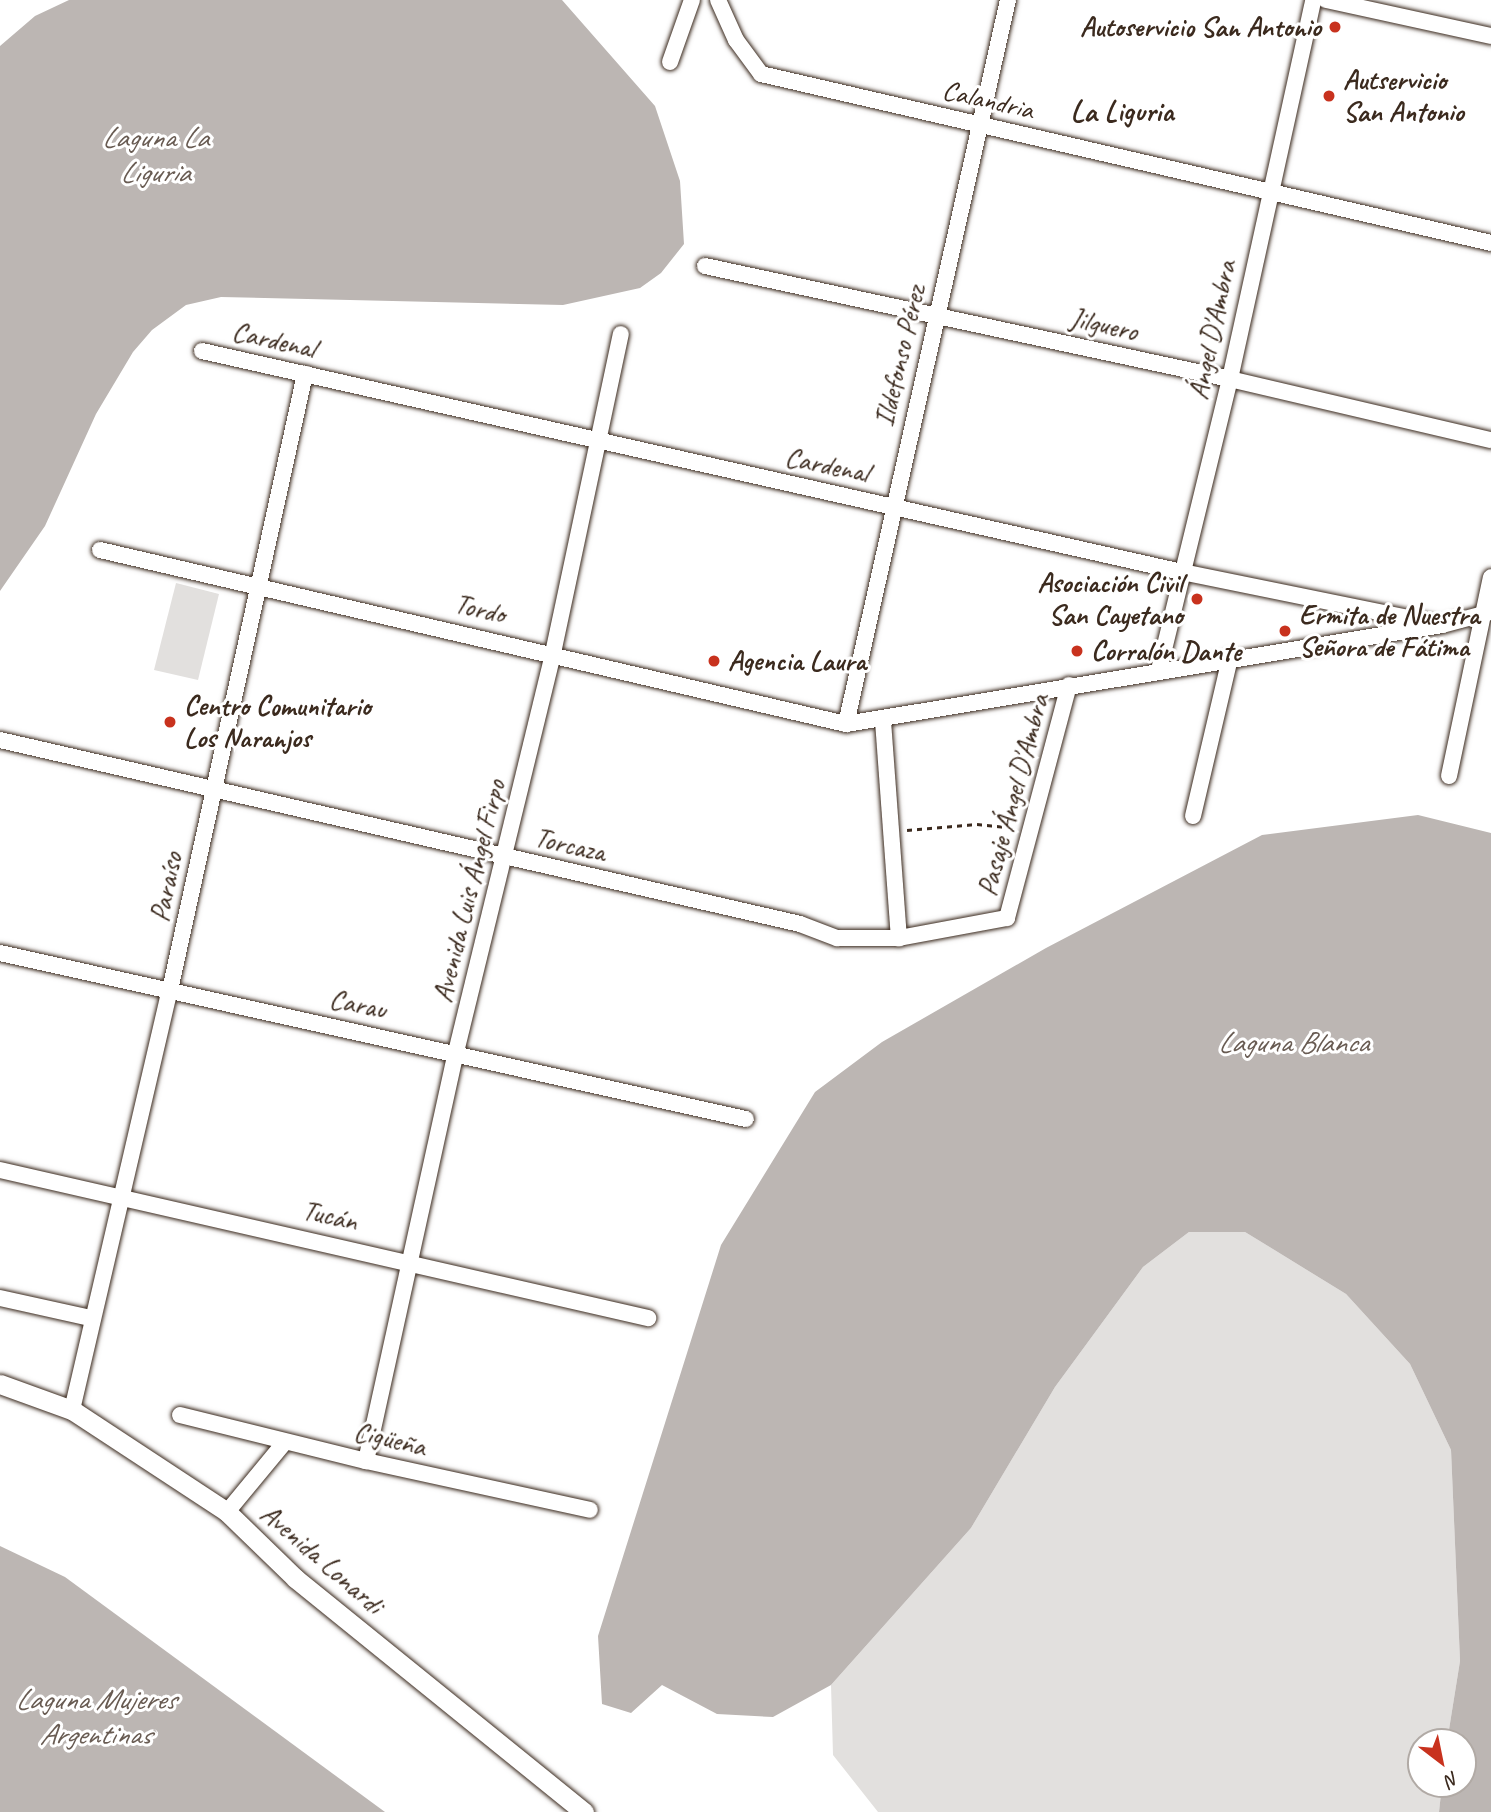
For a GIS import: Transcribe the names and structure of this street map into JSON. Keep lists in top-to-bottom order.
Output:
{
  "streets": {
    "street": [
      "Calandria",
      "Jilguero",
      "Ángel D'Ambra",
      "Cardenal",
      "Ildefonso Pérez",
      "Tordo",
      "Pasaje Ángel D'Ambra",
      "Torcaza",
      "Paraíso",
      "Avenida Luis Ángel Firpo",
      "Carau",
      "Tucán",
      "Cigüeña",
      "Avenida Lonardi"
    ]
  },
  "crossings": [
    ["Calandria", "Ángel D'Ambra"],
    ["Calandria", "Ildefonso Pérez"],
    ["Jilguero", "Ángel D'Ambra"],
    ["Jilguero", "Ildefonso Pérez"],
    ["Ángel D'Ambra", "Cardenal"],
    ["Ángel D'Ambra", "Tordo"],
    ["Cardenal", "Ildefonso Pérez"],
    ["Cardenal", "Tordo"],
    ["Cardenal", "Paraíso"],
    ["Cardenal", "Avenida Luis Ángel Firpo"],
    ["Ildefonso Pérez", "Tordo"],
    ["Tordo", "Pasaje Ángel D'Ambra"],
    ["Tordo", "Paraíso"],
    ["Tordo", "Avenida Luis Ángel Firpo"],
    ["Pasaje Ángel D'Ambra", "Torcaza"],
    ["Torcaza", "Paraíso"],
    ["Torcaza", "Avenida Luis Ángel Firpo"],
    ["Paraíso", "Carau"],
    ["Paraíso", "Tucán"],
    ["Paraíso", "Avenida Lonardi"],
    ["Avenida Luis Ángel Firpo", "Carau"],
    ["Avenida Luis Ángel Firpo", "Tucán"],
    ["Avenida Luis Ángel Firpo", "Cigüeña"]
  ],
  "districts": ["La Liguria"],
  "water": ["Laguna La Liguria", "Laguna Blanca", "Laguna Mujeres Argentinas"],
  "places": [
    "Autoservicio San Antonio",
    "Autservicio San Antonio",
    "Asociación Civil San Cayetano",
    "Ermita de Nuestra Señora de Fátima",
    "Corralón Dante",
    "Agencia Laura",
    "Centro Comunitario Los Naranjos"
  ],
  "north": "bottom right"
}
